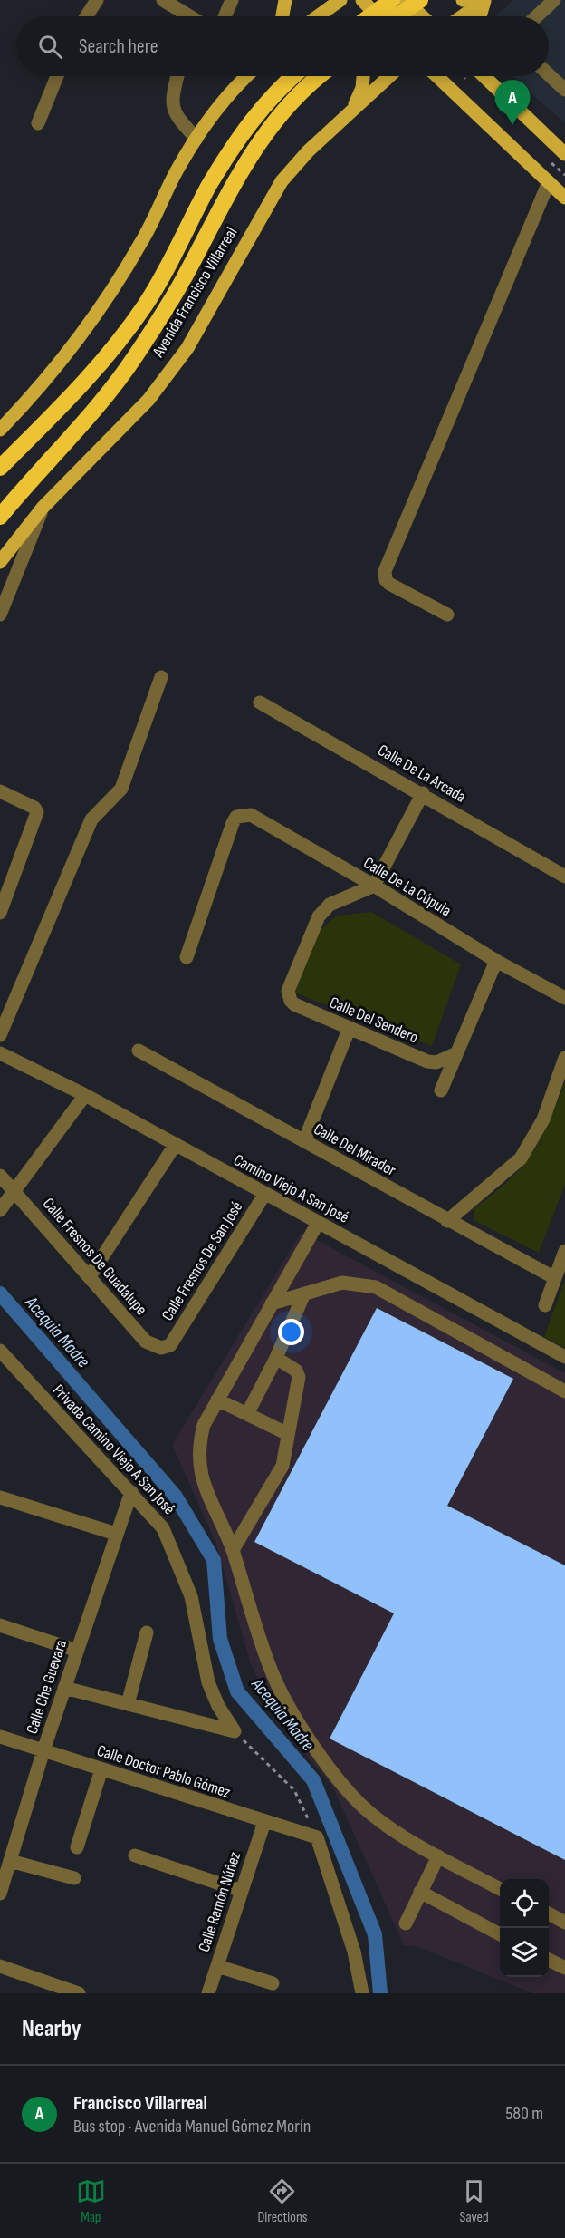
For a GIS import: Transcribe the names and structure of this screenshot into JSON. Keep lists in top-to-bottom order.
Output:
{
  "streets": {
    "highway": ["Avenida Francisco Villarreal"],
    "street": [
      "Calle De La Arcada",
      "Calle De La Cúpula",
      "Calle Del Sendero",
      "Calle Del Mirador",
      "Camino Viejo A San José",
      "Calle Fresnos De Guadalupe",
      "Calle Fresnos De San José",
      "Privada Camino Viejo A San José",
      "Calle Che Guevara",
      "Calle Doctor Pablo Gómez",
      "Calle Ramón Núñez"
    ]
  },
  "crossings": [
    ["Calle De La Cúpula", "Calle Del Sendero"],
    ["Camino Viejo A San José", "Calle Fresnos De San José"],
    ["Calle Fresnos De Guadalupe", "Calle Fresnos De San José"],
    ["Privada Camino Viejo A San José", "Calle Che Guevara"],
    ["Calle Che Guevara", "Calle Doctor Pablo Gómez"],
    ["Calle Doctor Pablo Gómez", "Calle Ramón Núñez"]
  ],
  "water": ["Acequia Madre"],
  "page": {
    "search": "Search here",
    "pins": "A",
    "heading": "Nearby",
    "list": [
      {
        "mark": "A",
        "name": "Francisco Villarreal",
        "note": "Bus stop · Avenida Manuel Gómez Morín",
        "value": "580 m"
      }
    ],
    "nav": ["Map", "Directions", "Saved"]
  }
}
